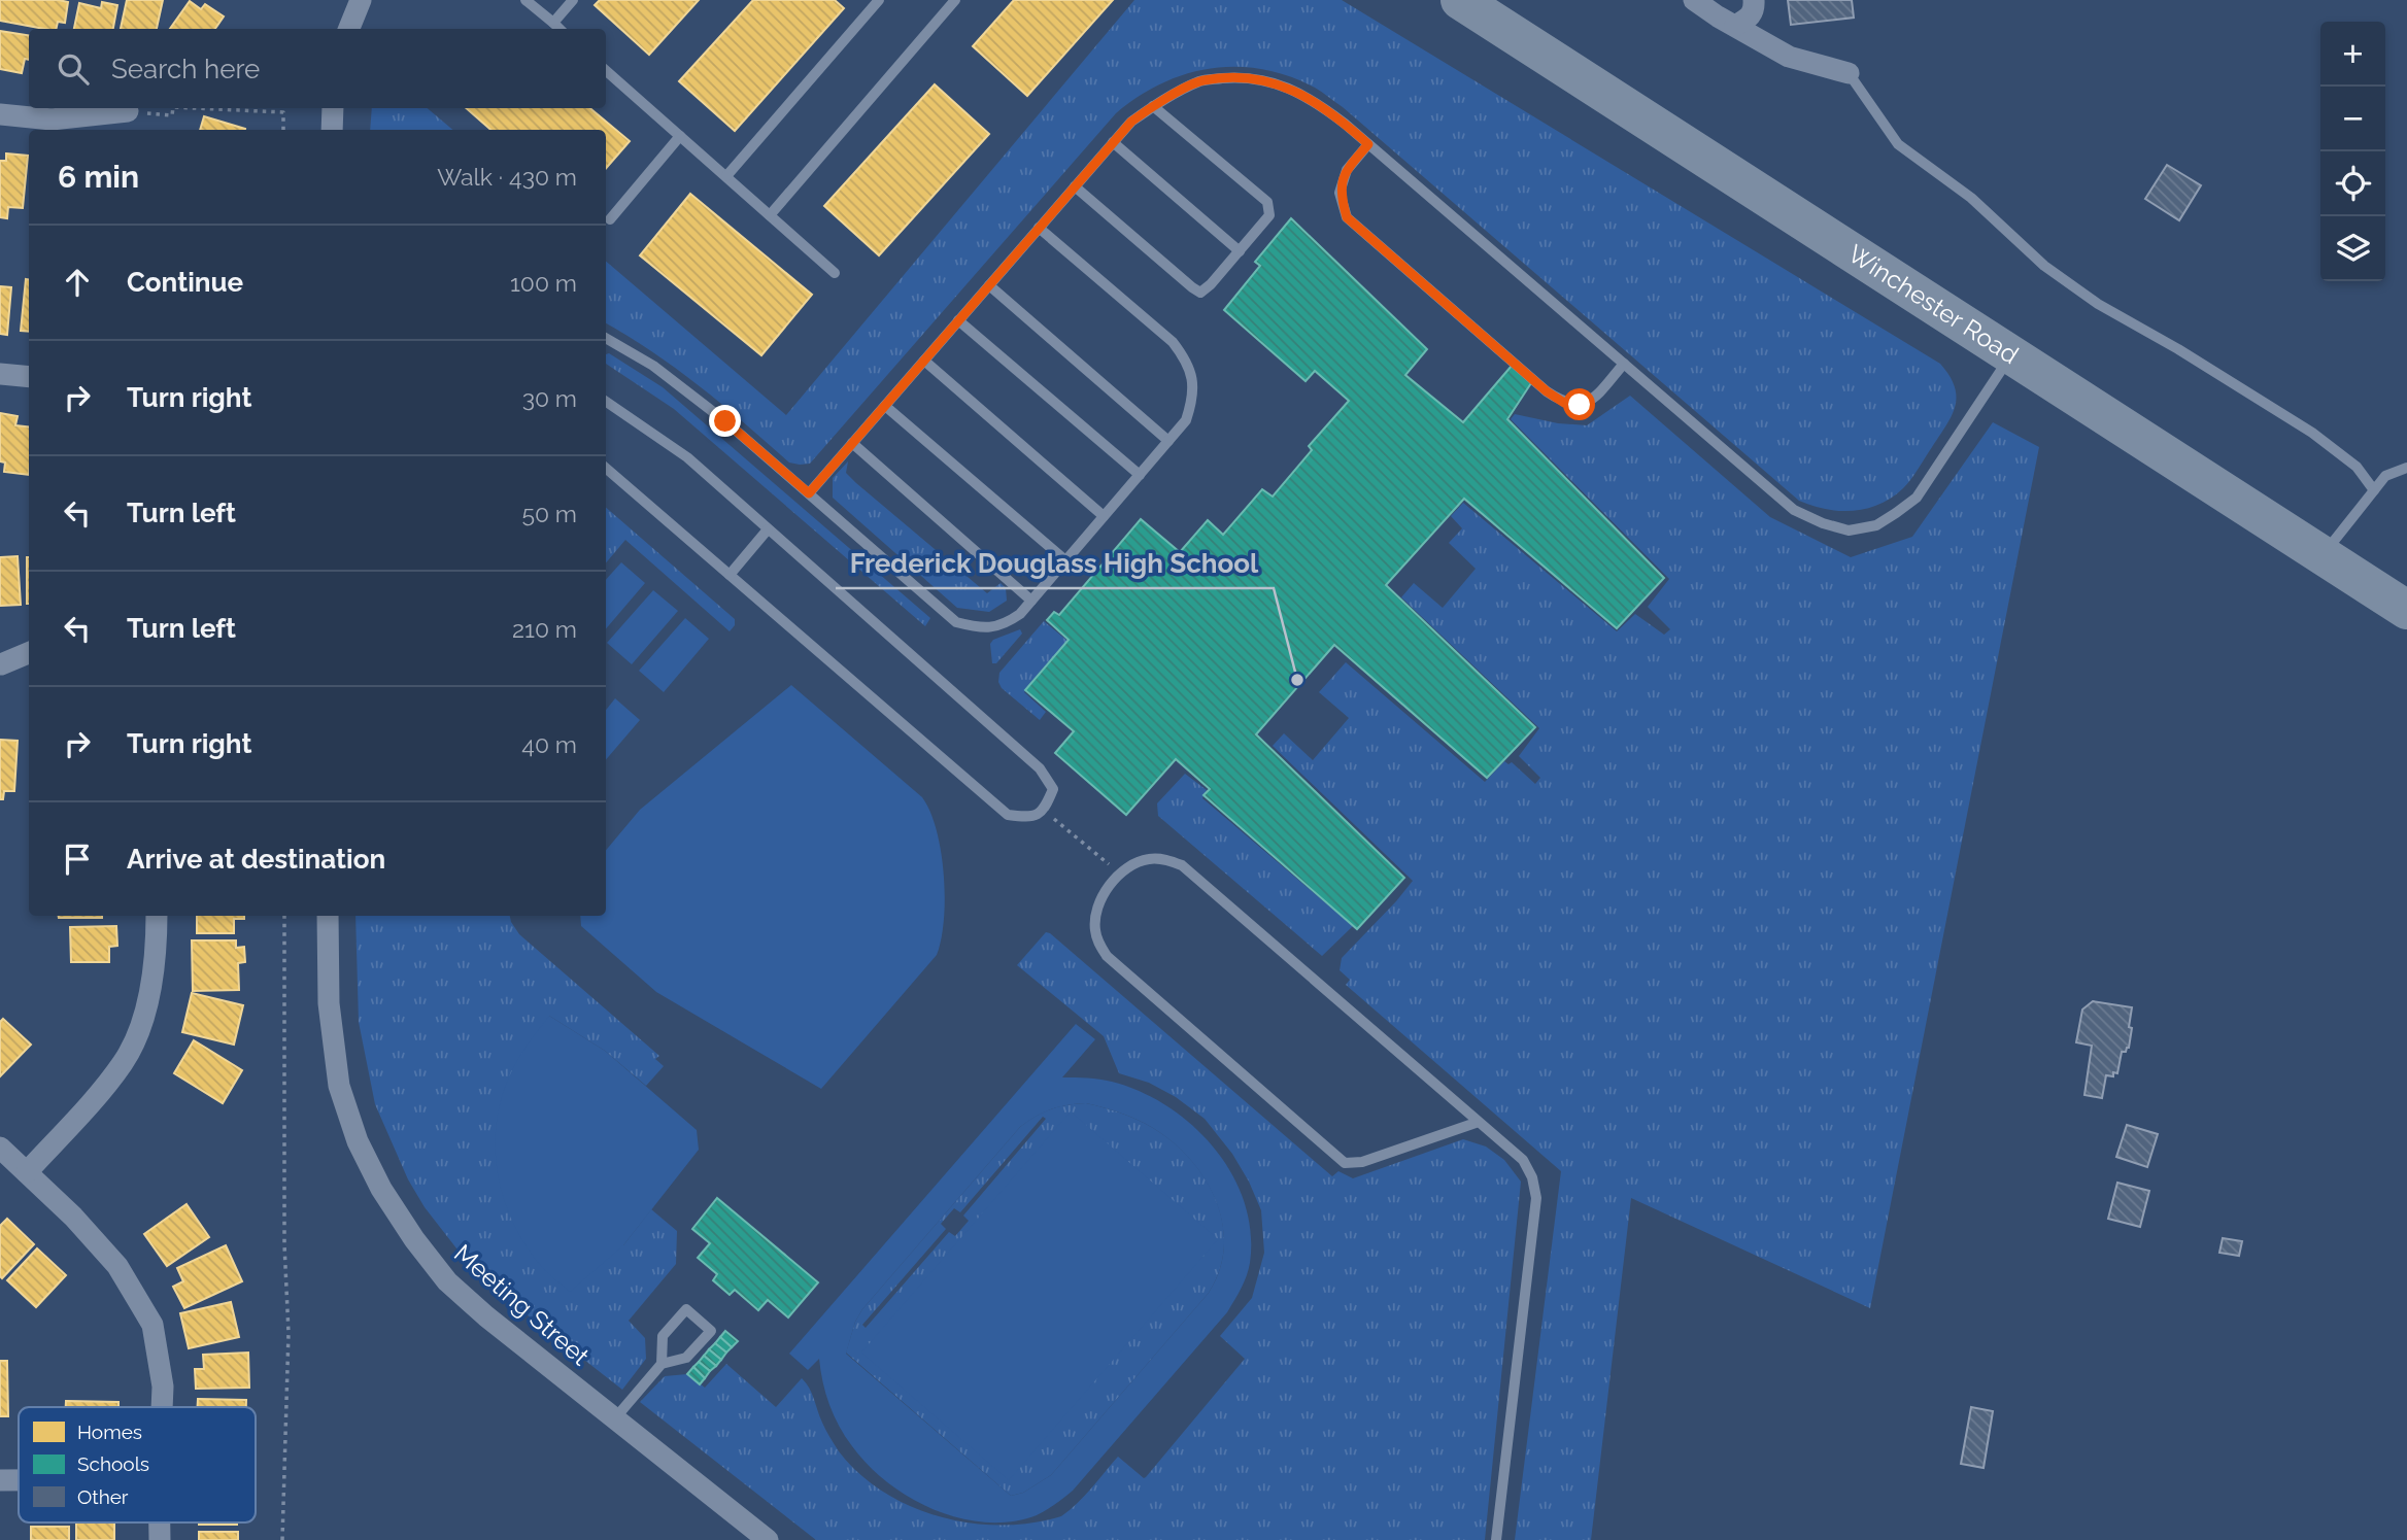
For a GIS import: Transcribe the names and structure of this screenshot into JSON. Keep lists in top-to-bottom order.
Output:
{
  "streets": {
    "highway": ["Winchester Road"],
    "street": ["Meeting Street"]
  },
  "places": ["Frederick Douglass High School"],
  "legend": ["Homes", "Schools", "Other"],
  "page": {
    "map_buttons": ["+", "−"],
    "search": "Search here",
    "heading": ["6 min", "Walk · 430 m"],
    "list": [
      ["Continue", "100 m"],
      ["Turn right", "30 m"],
      ["Turn left", "50 m"],
      ["Turn left", "210 m"],
      ["Turn right", "40 m"],
      "Arrive at destination"
    ]
  }
}
